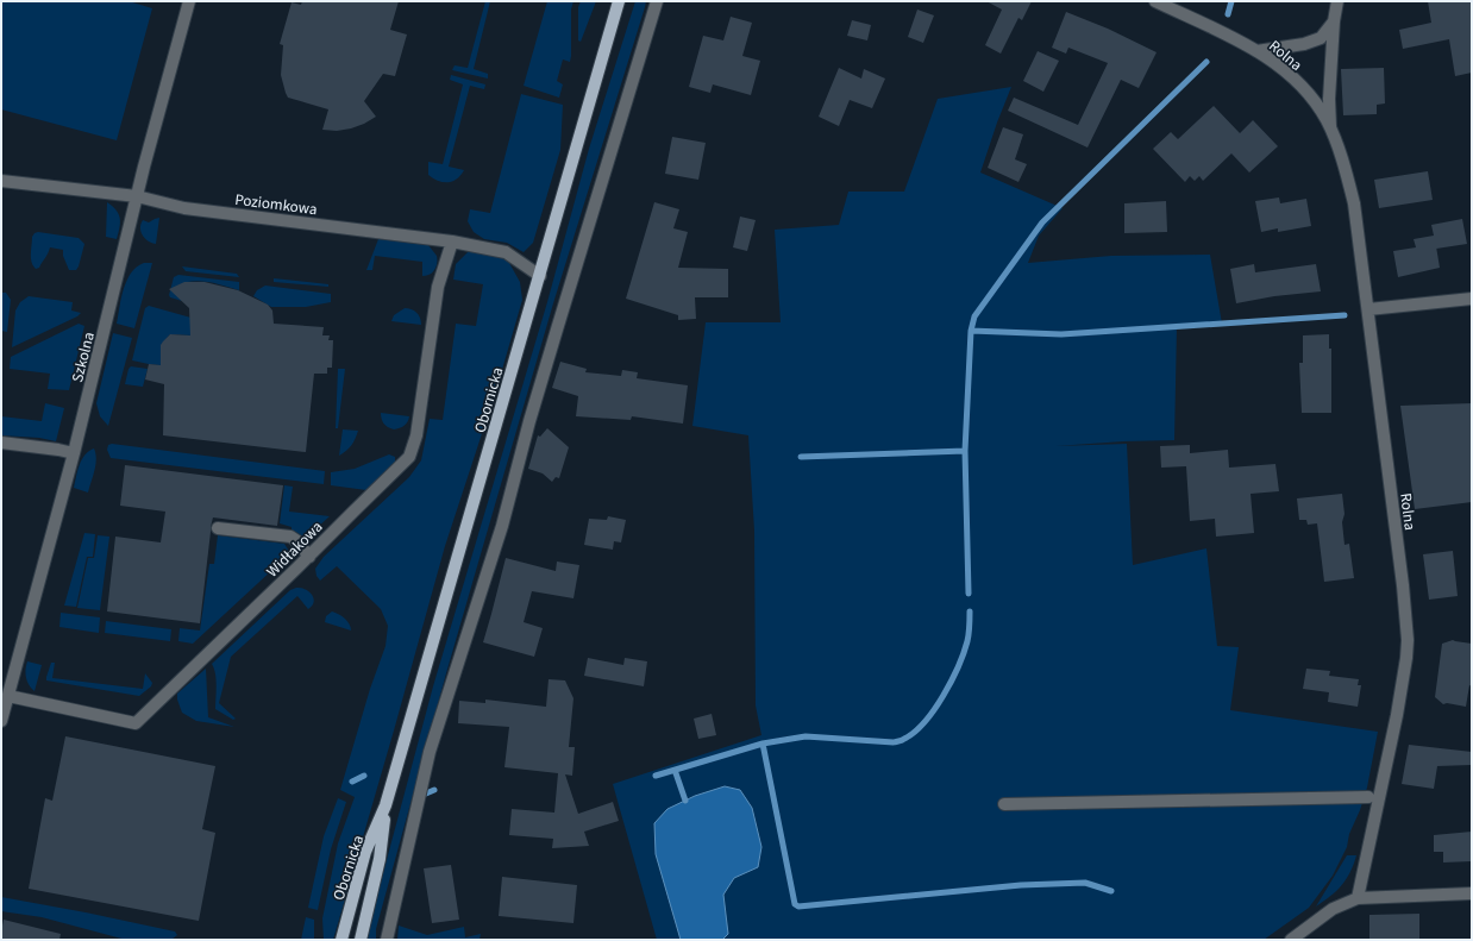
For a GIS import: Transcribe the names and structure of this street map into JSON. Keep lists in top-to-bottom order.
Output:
{
  "streets": {
    "main road": ["Obornicka"],
    "street": [
      "Rolna",
      "Poziomkowa",
      "Szkolna",
      "Widłakowa"
    ]
  },
  "crossings": [
    ["Poziomkowa", "Szkolna"],
    ["Poziomkowa", "Obornicka"],
    ["Poziomkowa", "Widłakowa"],
    ["Szkolna", "Widłakowa"]
  ]
}
